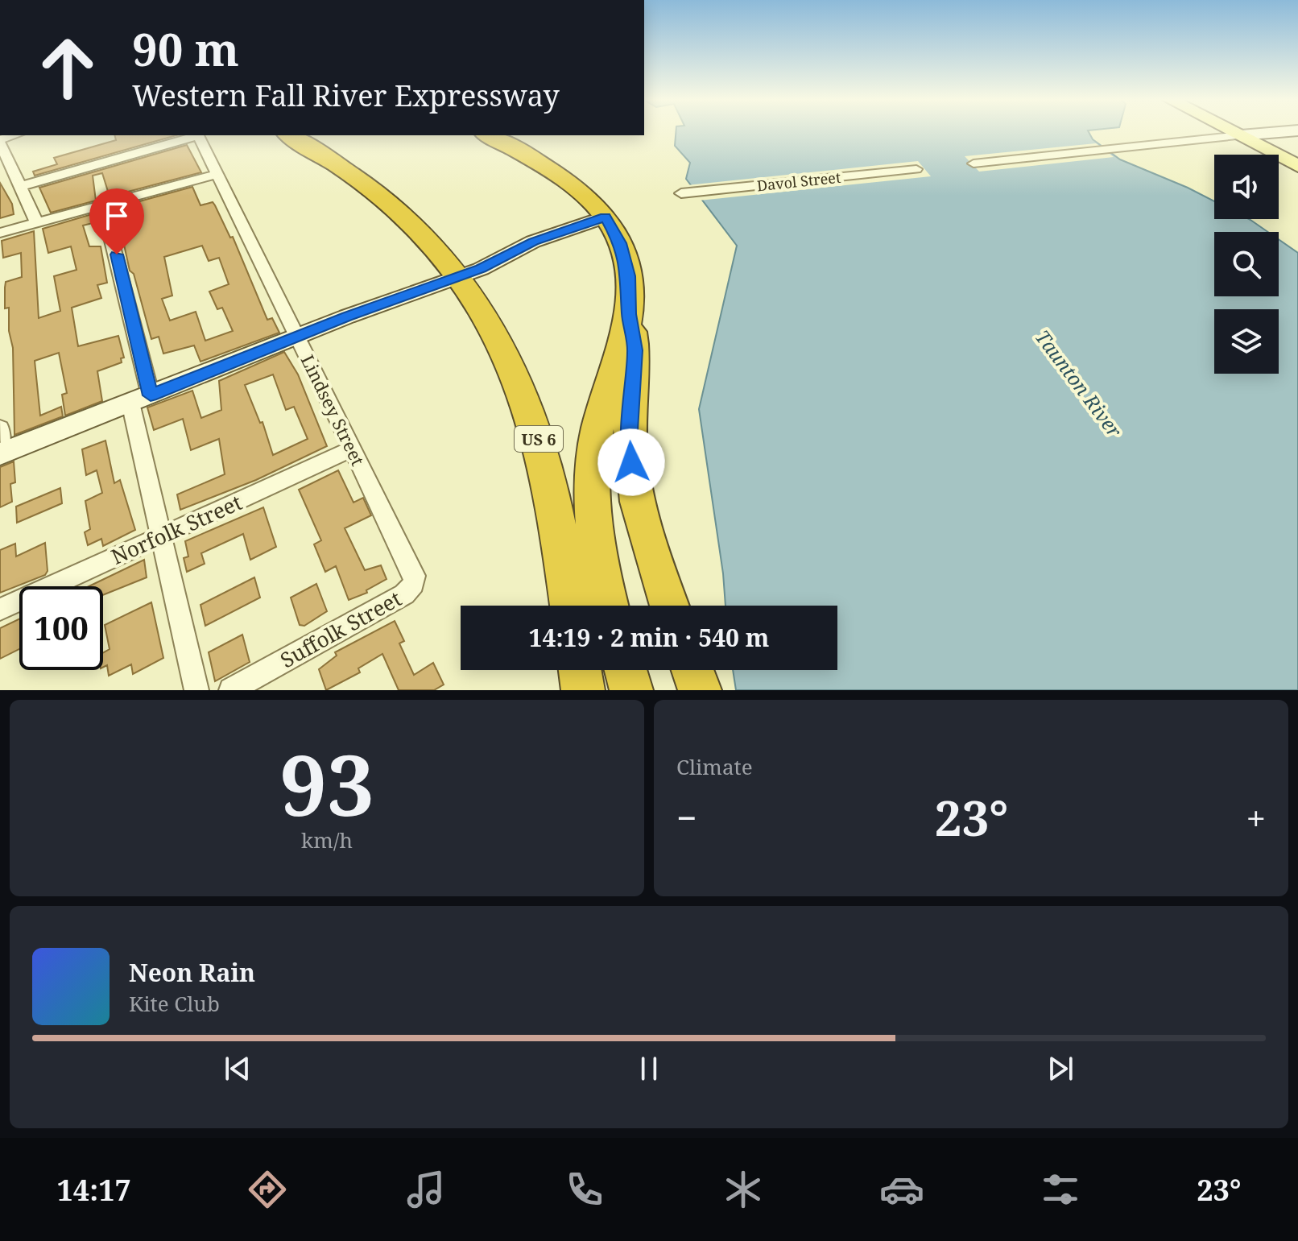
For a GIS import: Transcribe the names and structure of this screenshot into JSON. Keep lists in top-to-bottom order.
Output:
{
  "streets": {
    "highway": ["US 6"],
    "street": [
      "Davol Street",
      "Lindsey Street",
      "Norfolk Street",
      "Suffolk Street"
    ]
  },
  "crossings": [
    ["Lindsey Street", "Norfolk Street"],
    ["Lindsey Street", "Suffolk Street"]
  ],
  "water": ["Taunton River"],
  "page": {
    "turn": ["90 m", "Western Fall River Expressway"],
    "limit": "100",
    "trip": "14:19 · 2 min · 540 m",
    "tile": [
      ["93", "km/h"],
      "Climate"
    ],
    "heat": ["−", "23°", "+"],
    "song": ["Neon Rain", "Kite Club"],
    "tabs": ["14:17", "23°"]
  }
}
